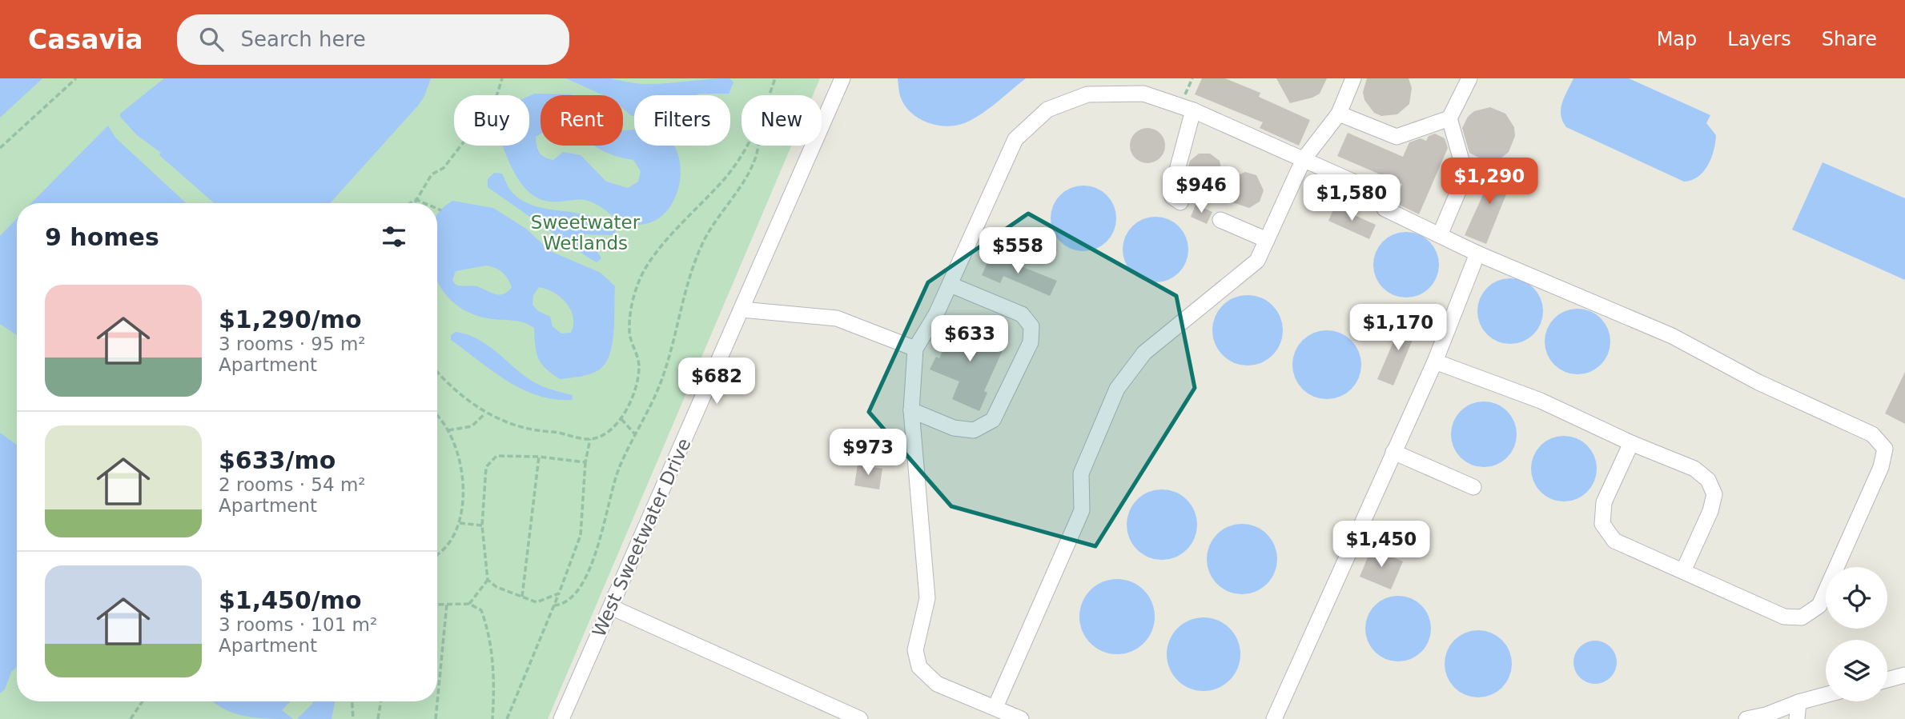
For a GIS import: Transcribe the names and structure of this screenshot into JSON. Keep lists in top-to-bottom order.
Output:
{
  "streets": {
    "street": ["West Sweetwater Drive"]
  },
  "parks": ["Sweetwater Wetlands"],
  "page": {
    "header": "Casavia",
    "search": "Search here",
    "nav": ["Map", "Layers", "Share"],
    "chip": [
      "Buy",
      "Rent",
      "Filters",
      "New"
    ],
    "price": [
      "$1,290",
      "$946",
      "$1,580",
      "$558",
      "$1,170",
      "$633",
      "$682",
      "$973",
      "$1,450"
    ],
    "heading": "9 homes",
    "list": [
      {
        "name": "$1,290/mo",
        "note": "3 rooms · 95 m² · Apartment"
      },
      {
        "name": "$633/mo",
        "note": "2 rooms · 54 m² · Apartment"
      },
      {
        "name": "$1,450/mo",
        "note": "3 rooms · 101 m² · Apartment"
      }
    ]
  }
}
